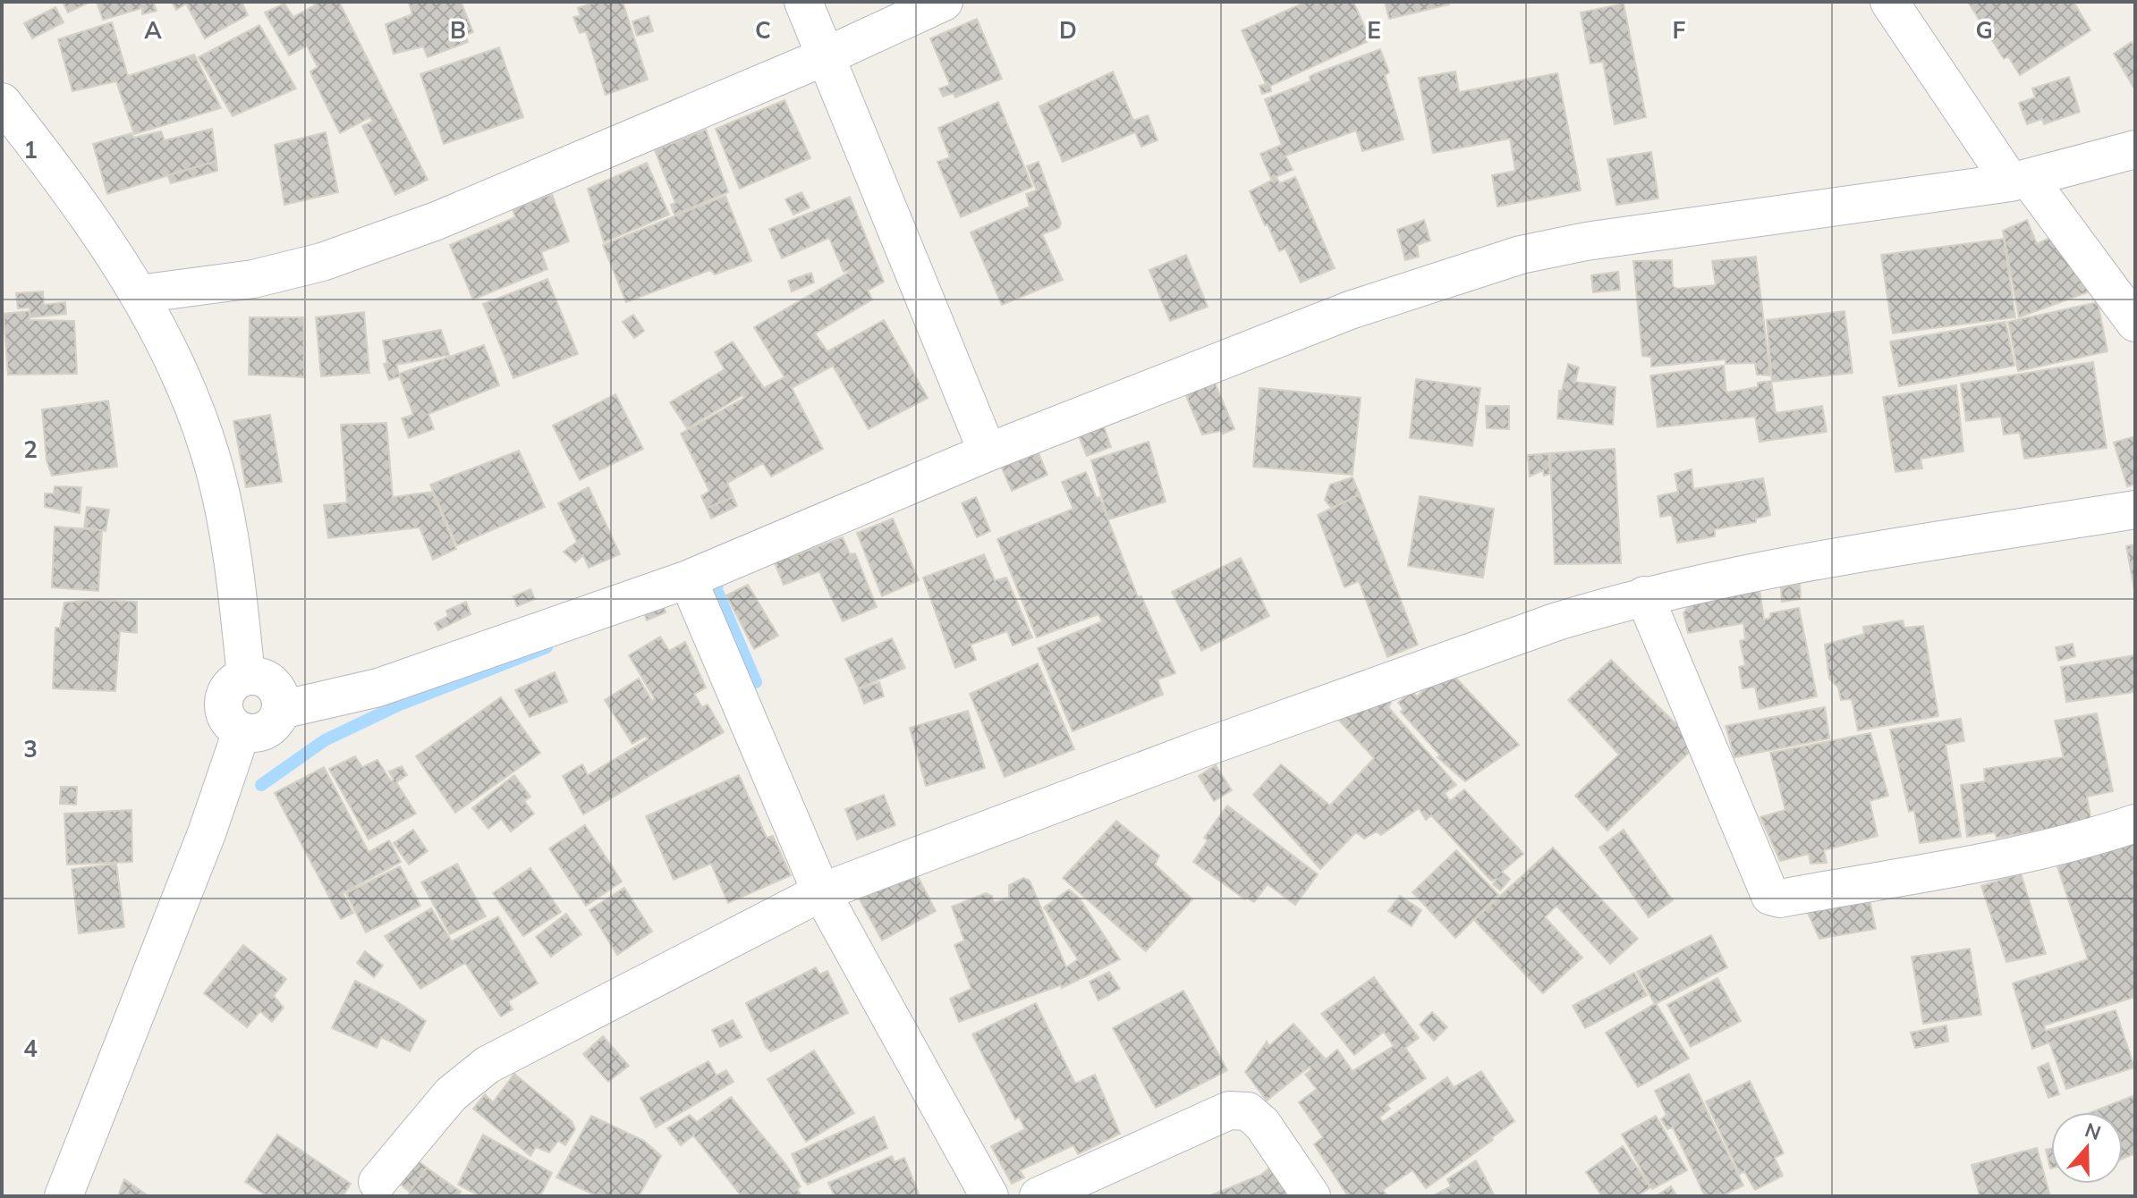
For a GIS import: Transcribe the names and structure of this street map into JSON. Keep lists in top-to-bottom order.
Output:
{
  "north": "top",
  "grid": {
    "columns": [
      "A",
      "B",
      "C",
      "D",
      "E",
      "F",
      "G"
    ],
    "rows": [
      "1",
      "2",
      "3",
      "4"
    ]
  }
}
